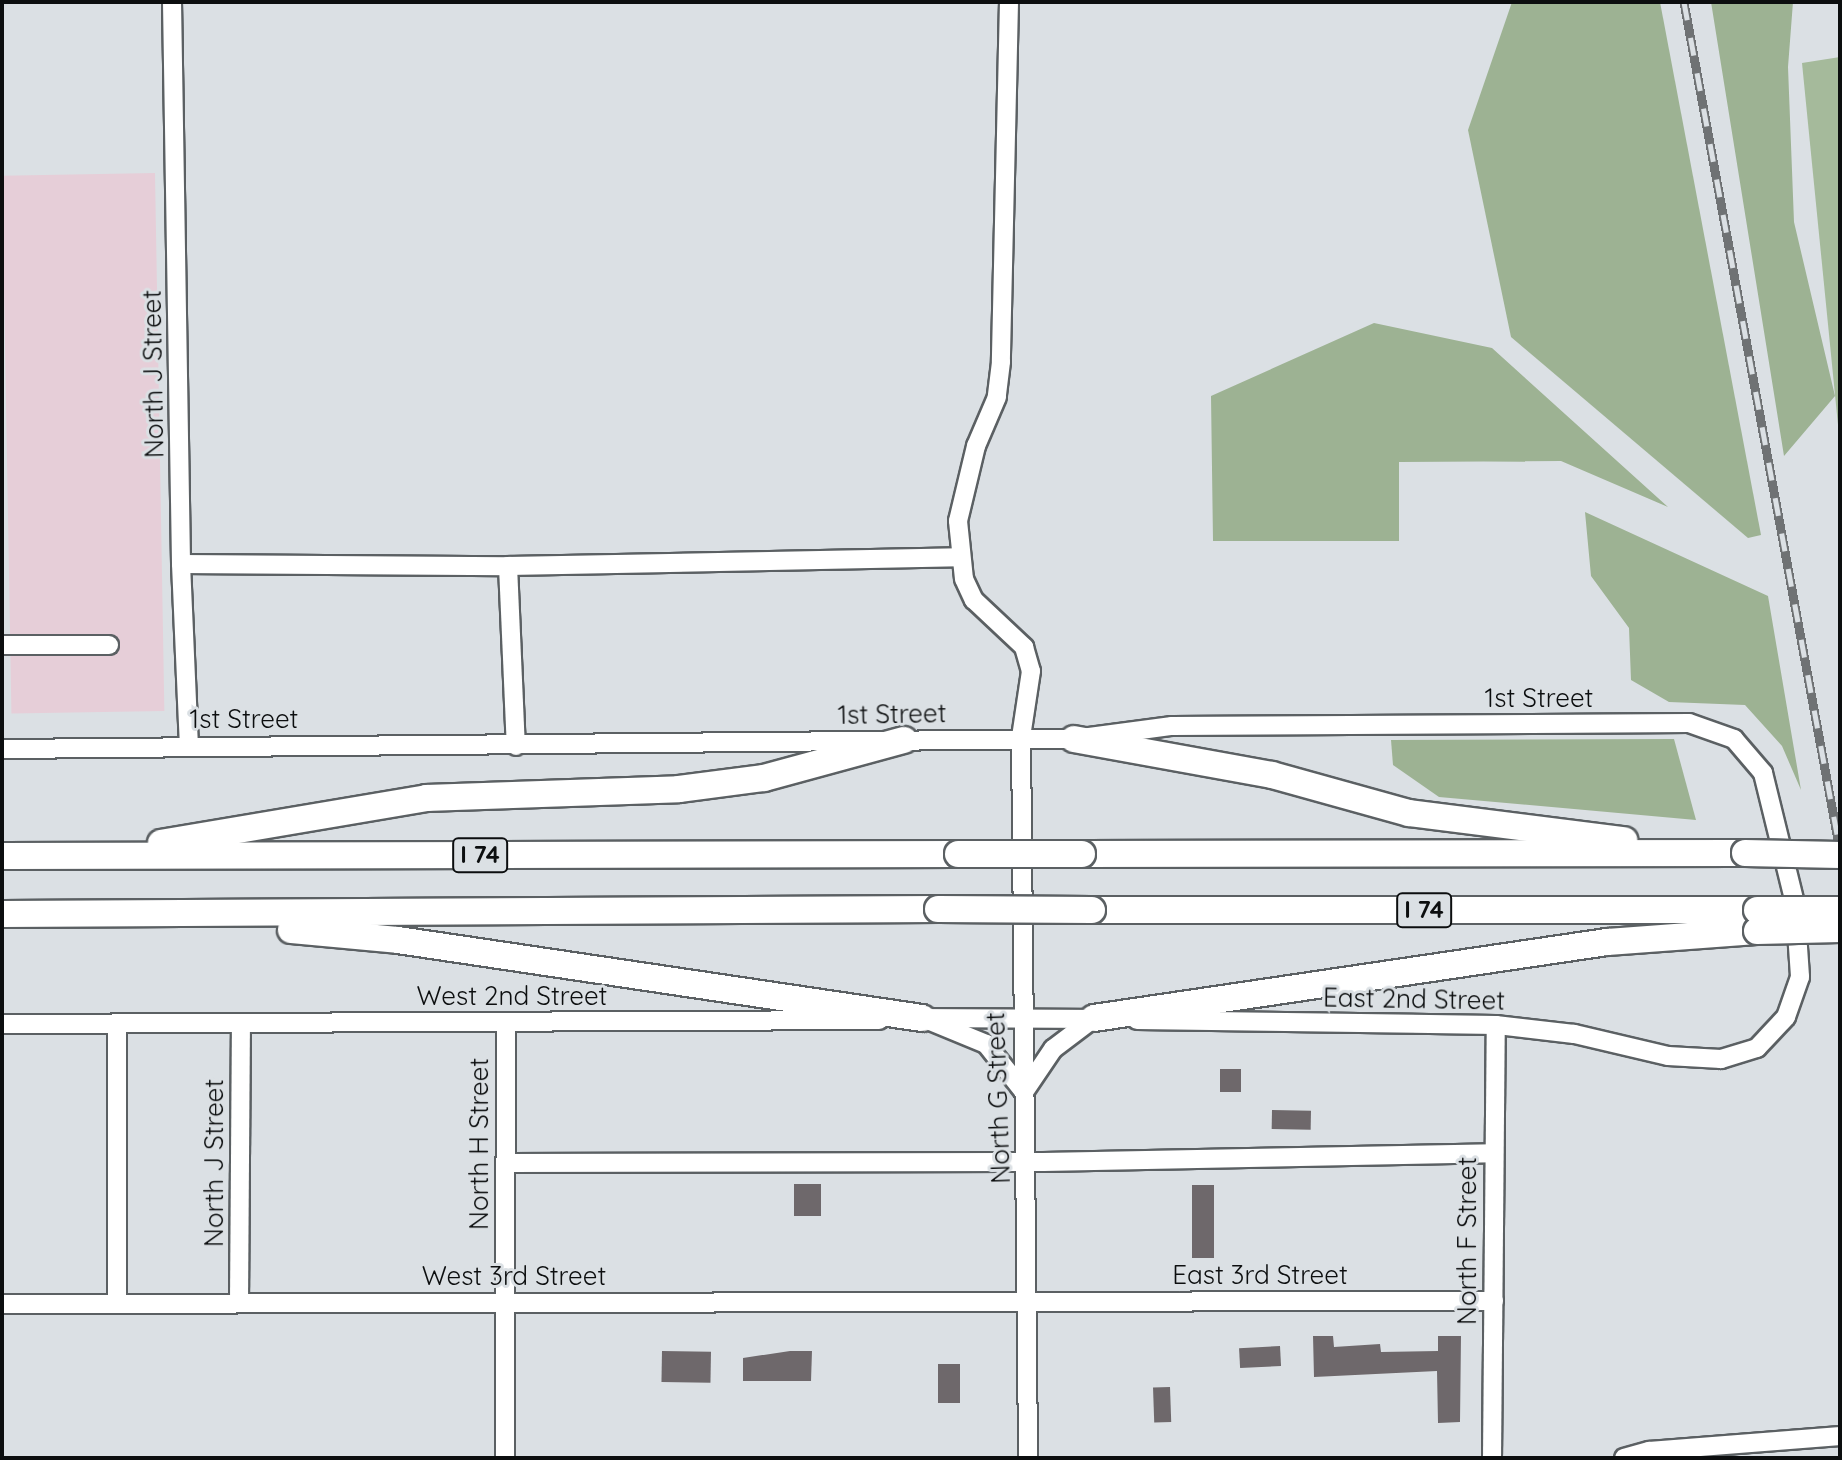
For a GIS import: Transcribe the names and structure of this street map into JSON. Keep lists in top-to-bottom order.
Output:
{
  "streets": {
    "highway": ["I 74"],
    "street": [
      "North J Street",
      "1st Street",
      "West 2nd Street",
      "East 2nd Street",
      "North G Street",
      "North H Street",
      "North F Street",
      "East 3rd Street",
      "West 3rd Street"
    ]
  },
  "crossings": [
    ["North J Street", "1st Street"],
    ["North J Street", "West 2nd Street"],
    ["North J Street", "West 3rd Street"],
    ["1st Street", "East 2nd Street"],
    ["1st Street", "North G Street"],
    ["West 2nd Street", "East 2nd Street"],
    ["West 2nd Street", "North G Street"],
    ["West 2nd Street", "North H Street"],
    ["East 2nd Street", "North G Street"],
    ["East 2nd Street", "North F Street"],
    ["North G Street", "East 3rd Street"],
    ["North G Street", "West 3rd Street"],
    ["North H Street", "West 3rd Street"],
    ["North F Street", "East 3rd Street"],
    ["East 3rd Street", "West 3rd Street"]
  ]
}
